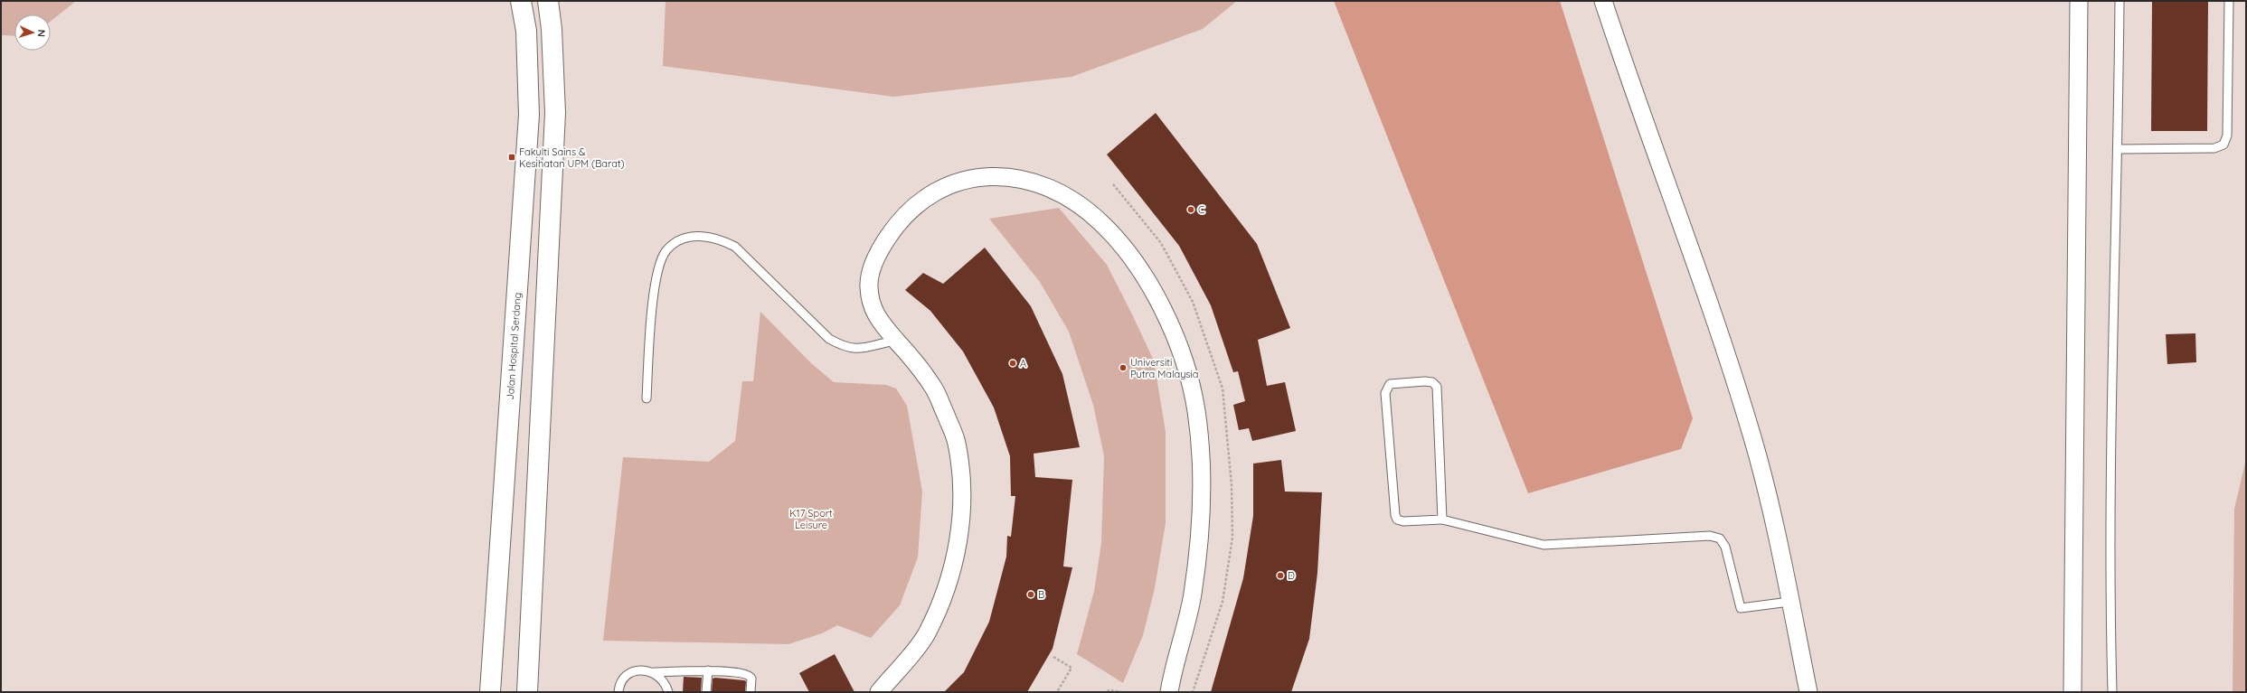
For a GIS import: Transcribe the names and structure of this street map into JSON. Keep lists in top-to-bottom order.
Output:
{
  "streets": {
    "main road": ["Jalan Hospital Serdang"]
  },
  "parks": ["K17 Sport Leisure"],
  "places": {
    "transit": ["Fakulti Sains & Kesihatan UPM (Barat)"],
    "other": [
      "C",
      "A",
      "Universiti Putra Malaysia",
      "D",
      "B"
    ]
  },
  "north": "right"
}
